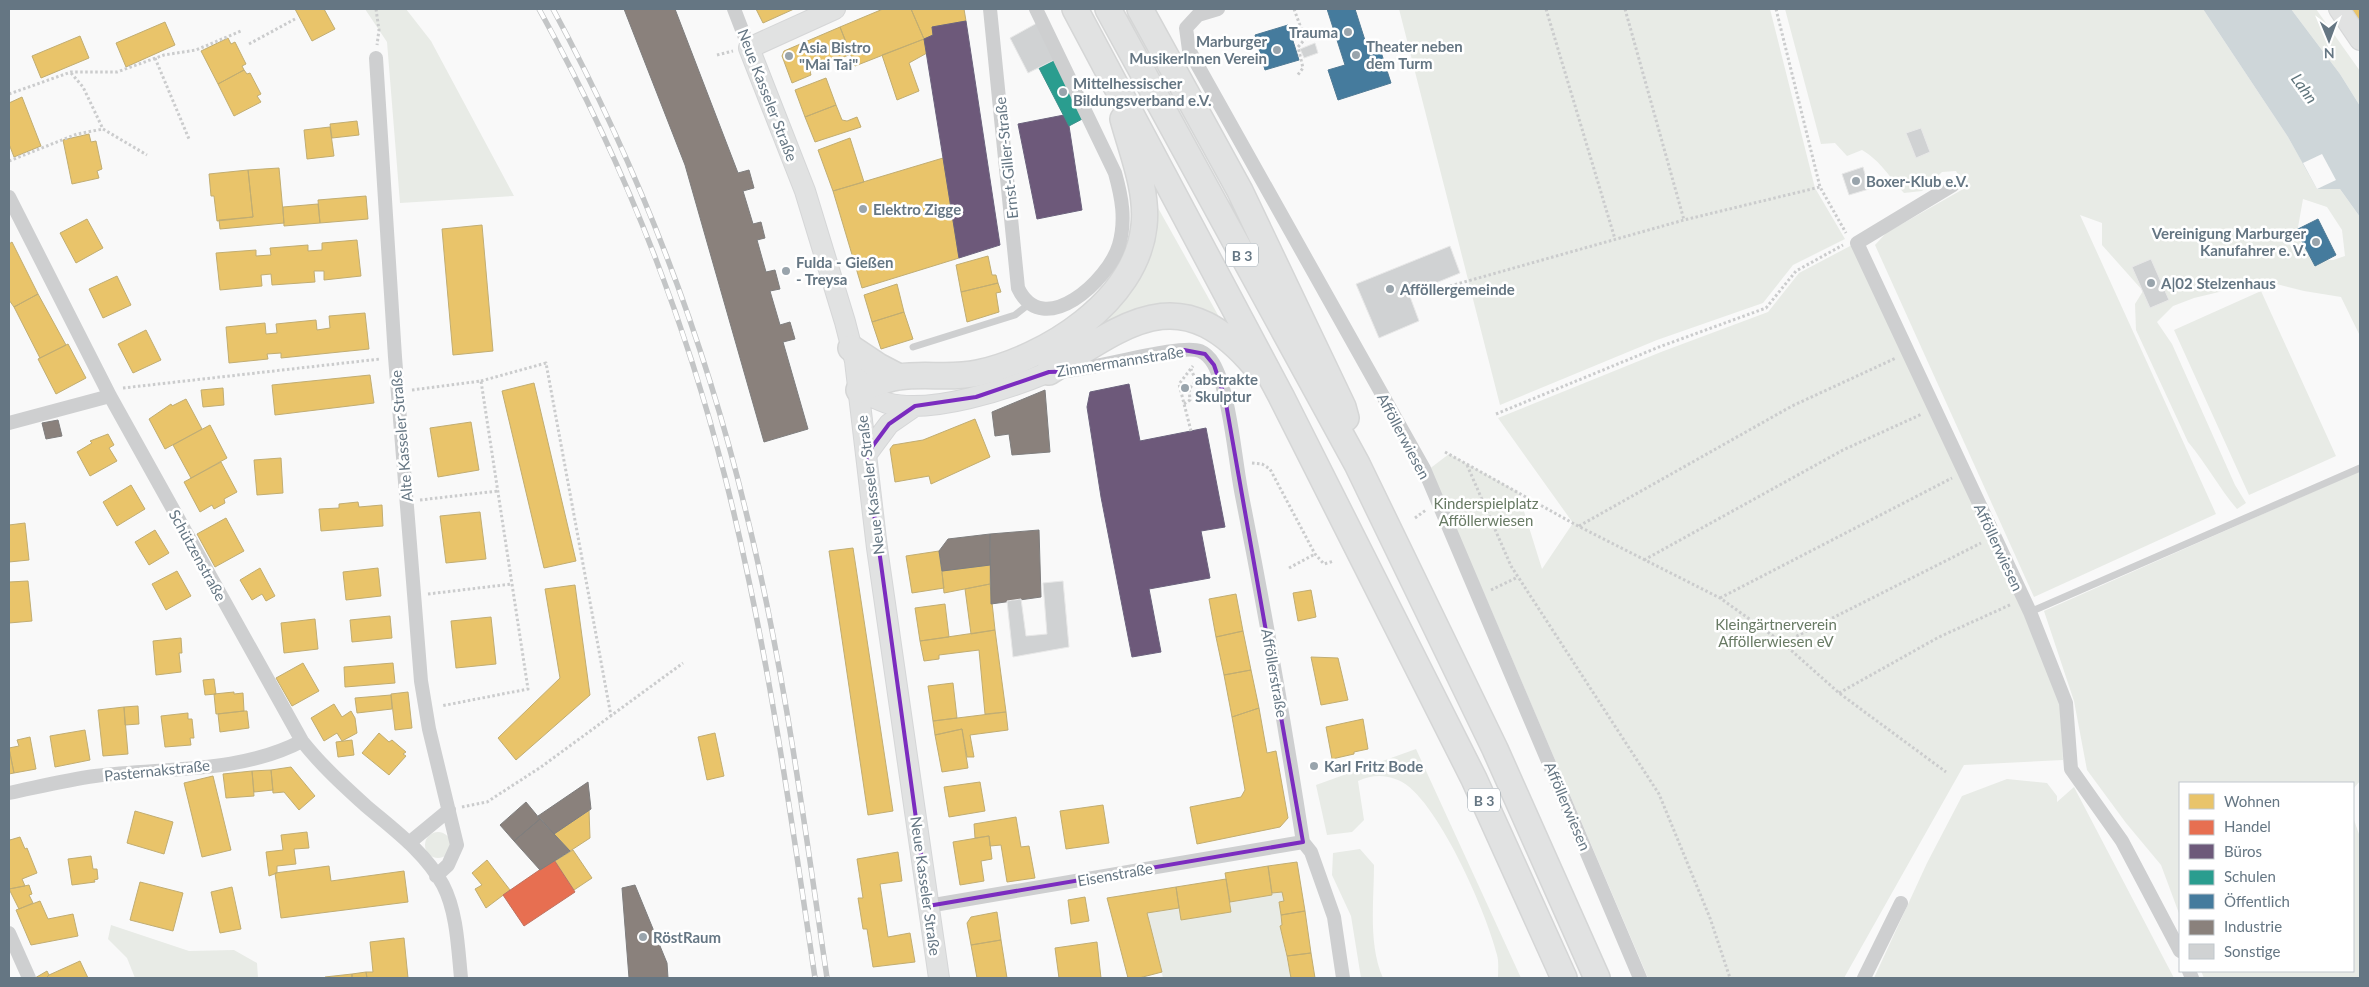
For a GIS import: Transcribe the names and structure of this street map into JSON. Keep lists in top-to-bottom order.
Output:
{
  "streets": {
    "highway": ["B 3"],
    "main road": ["Neue Kasseler Straße"],
    "street": [
      "Ernst-Giller-Straße",
      "Zimmermannstraße",
      "Alte Kasseler Straße",
      "Afföllerwiesen",
      "Schützenstraße",
      "Afföllerstraße",
      "Pasternakstraße",
      "Eisenstraße"
    ]
  },
  "crossings": [
    ["Neue Kasseler Straße", "Eisenstraße"],
    ["Zimmermannstraße", "Afföllerstraße"],
    ["Alte Kasseler Straße", "Schützenstraße"],
    ["Schützenstraße", "Pasternakstraße"],
    ["Afföllerstraße", "Eisenstraße"]
  ],
  "water": ["Lahn"],
  "parks": ["Kinderspielplatz Afföllerwiesen", "Kleingärtnerverein Afföllerwiesen eV"],
  "places": [
    "Trauma",
    "Marburger MusikerInnen Verein",
    "Theater neben dem Turm",
    "Asia Bistro \"Mai Tai\"",
    "Mittelhessischer Bildungsverband e.V.",
    "Boxer-Klub e.V.",
    "Elektro Zigge",
    "Vereinigung Marburger Kanufahrer e. V.",
    "Fulda - Gießen - Treysa",
    "A|02 Stelzenhaus",
    "Afföllergemeinde",
    "abstrakte Skulptur",
    "Karl Fritz Bode",
    "RöstRaum"
  ],
  "legend": [
    "Wohnen",
    "Handel",
    "Büros",
    "Schulen",
    "Öffentlich",
    "Industrie",
    "Sonstige"
  ],
  "north": "bottom"
}
